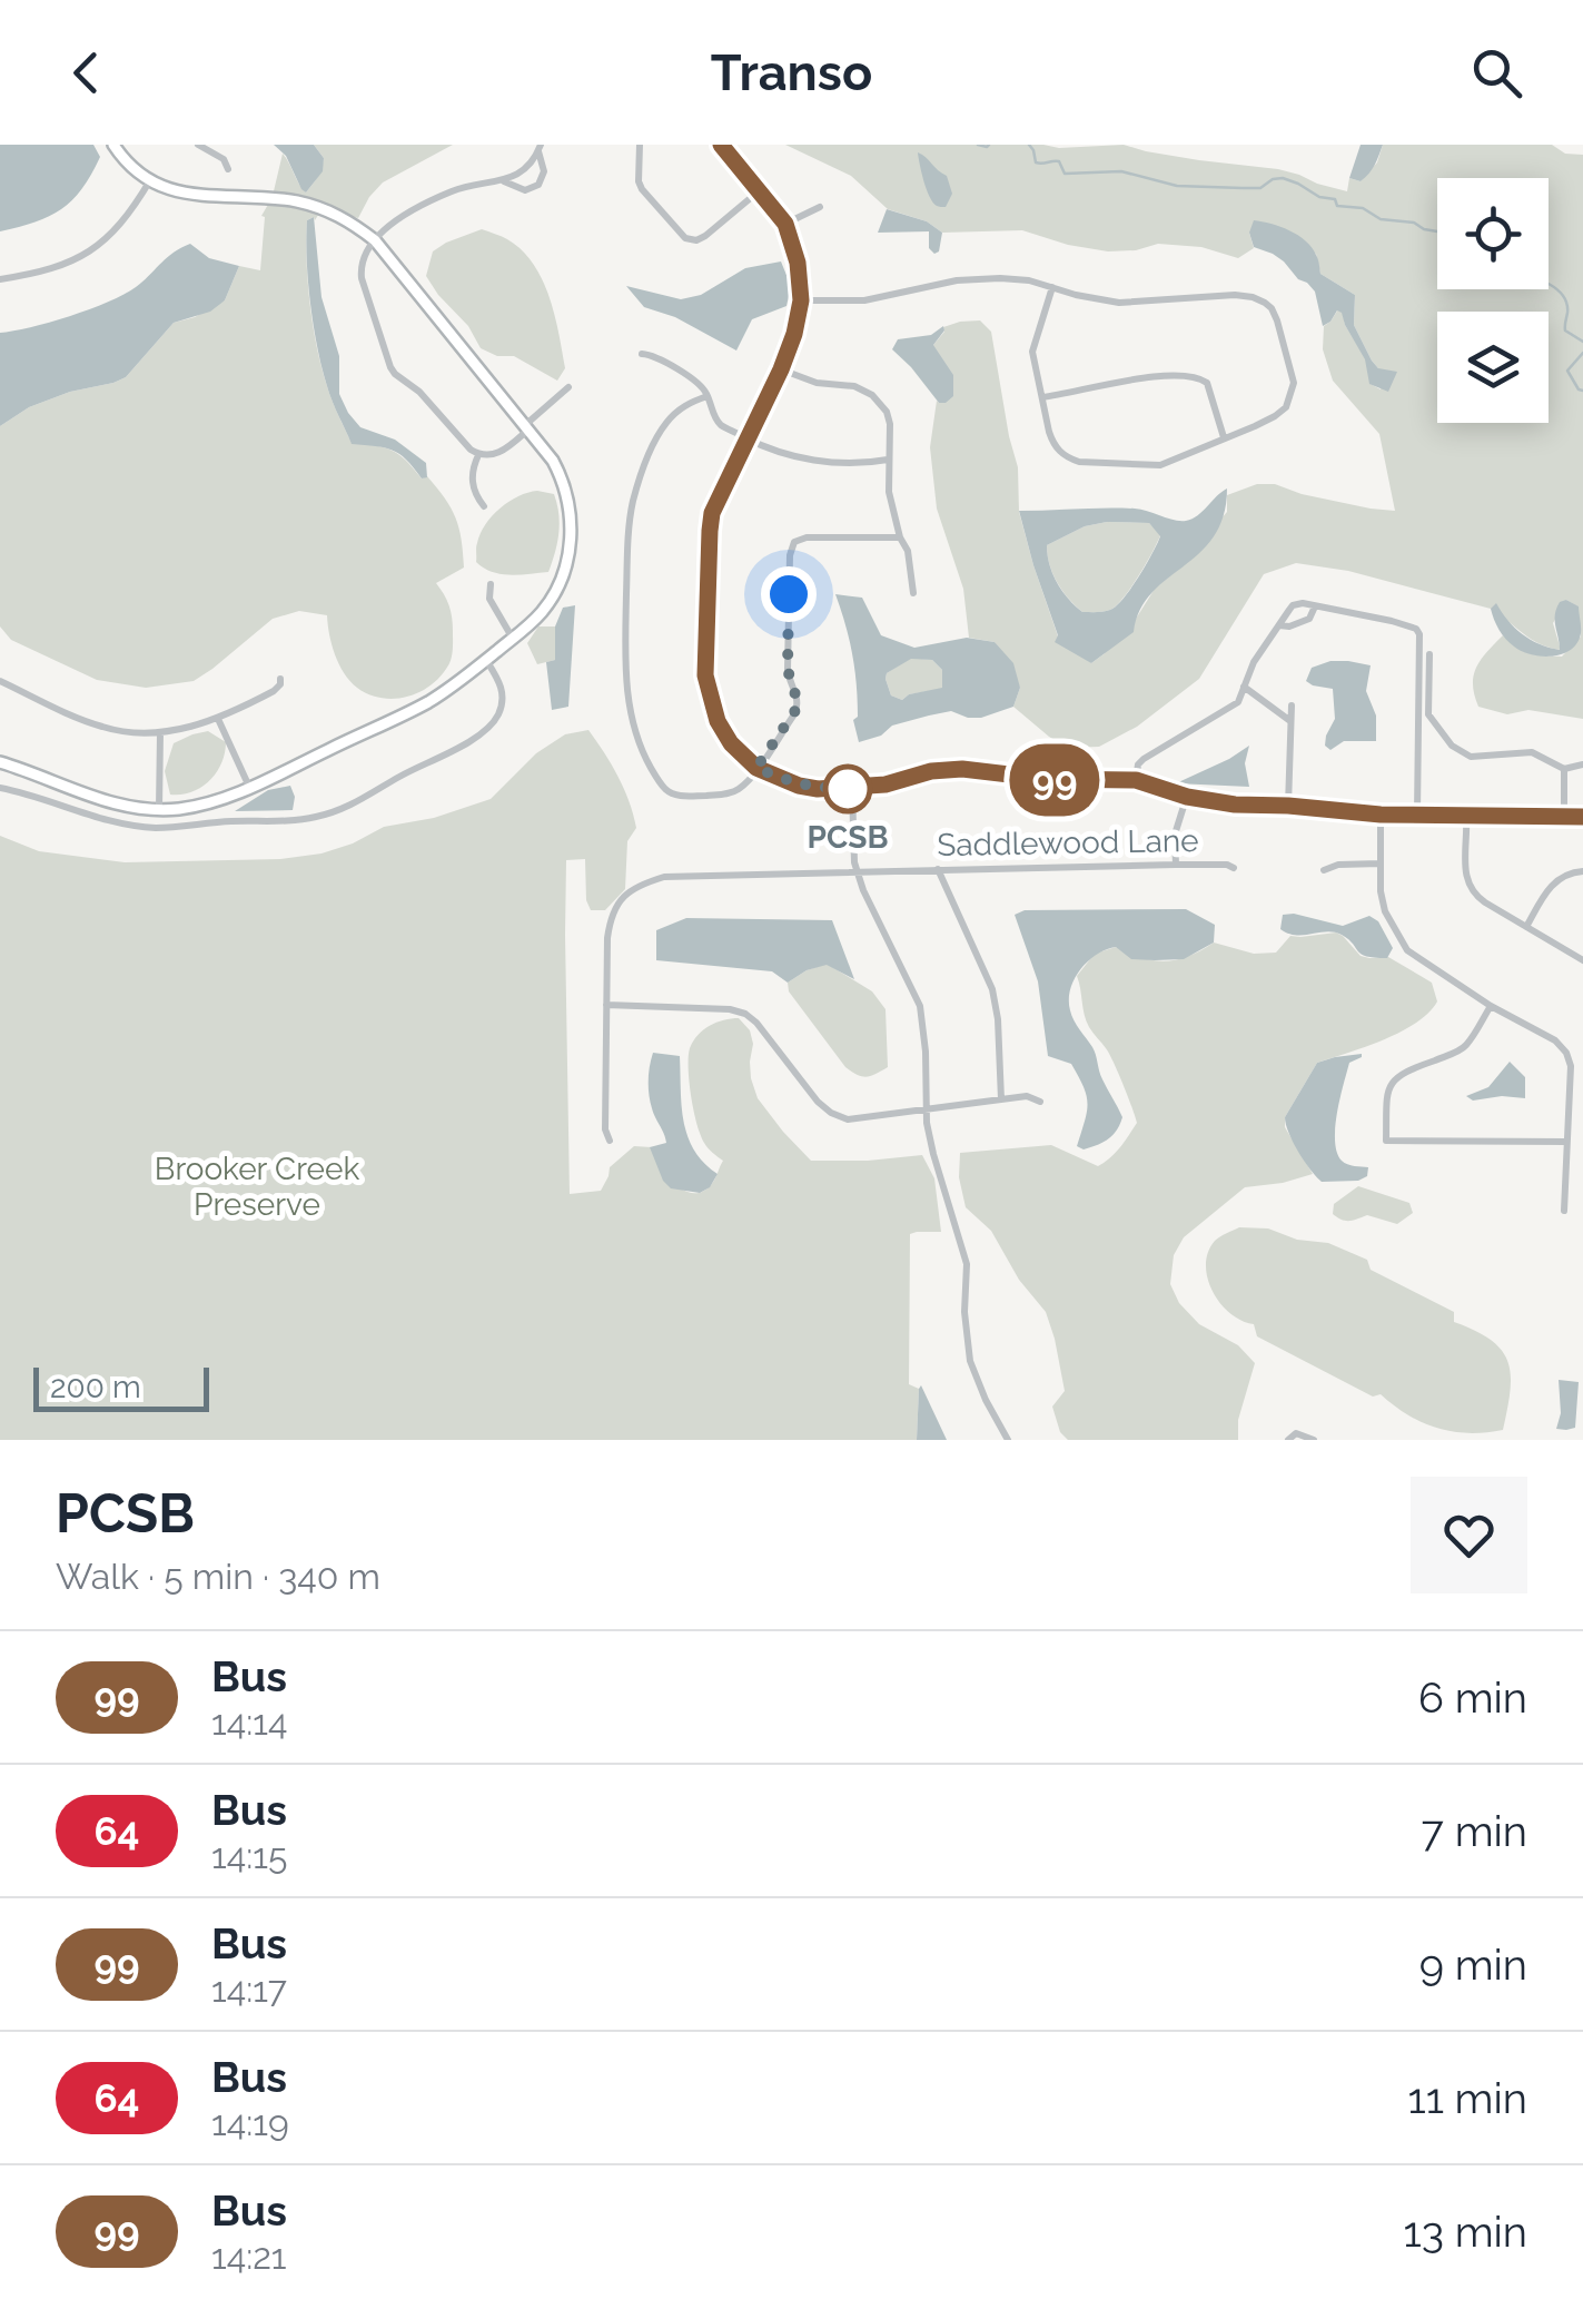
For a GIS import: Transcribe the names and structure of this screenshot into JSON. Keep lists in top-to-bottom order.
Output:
{
  "streets": {
    "street": ["Saddlewood Lane"]
  },
  "parks": ["Brooker Creek Preserve"],
  "places": ["PCSB"],
  "lines": ["bus line 99"],
  "scale_bar": "200 m",
  "page": {
    "header": "Transo",
    "on_map": "99",
    "scale": "200 m",
    "heading": ["PCSB", "Walk · 5 min · 340 m"],
    "list": [
      {
        "mark": "99",
        "name": "Bus",
        "note": "14:14",
        "value": "6 min"
      },
      {
        "mark": "64",
        "name": "Bus",
        "note": "14:15",
        "value": "7 min"
      },
      {
        "mark": "99",
        "name": "Bus",
        "note": "14:17",
        "value": "9 min"
      },
      {
        "mark": "64",
        "name": "Bus",
        "note": "14:19",
        "value": "11 min"
      },
      {
        "mark": "99",
        "name": "Bus",
        "note": "14:21",
        "value": "13 min"
      }
    ]
  }
}
